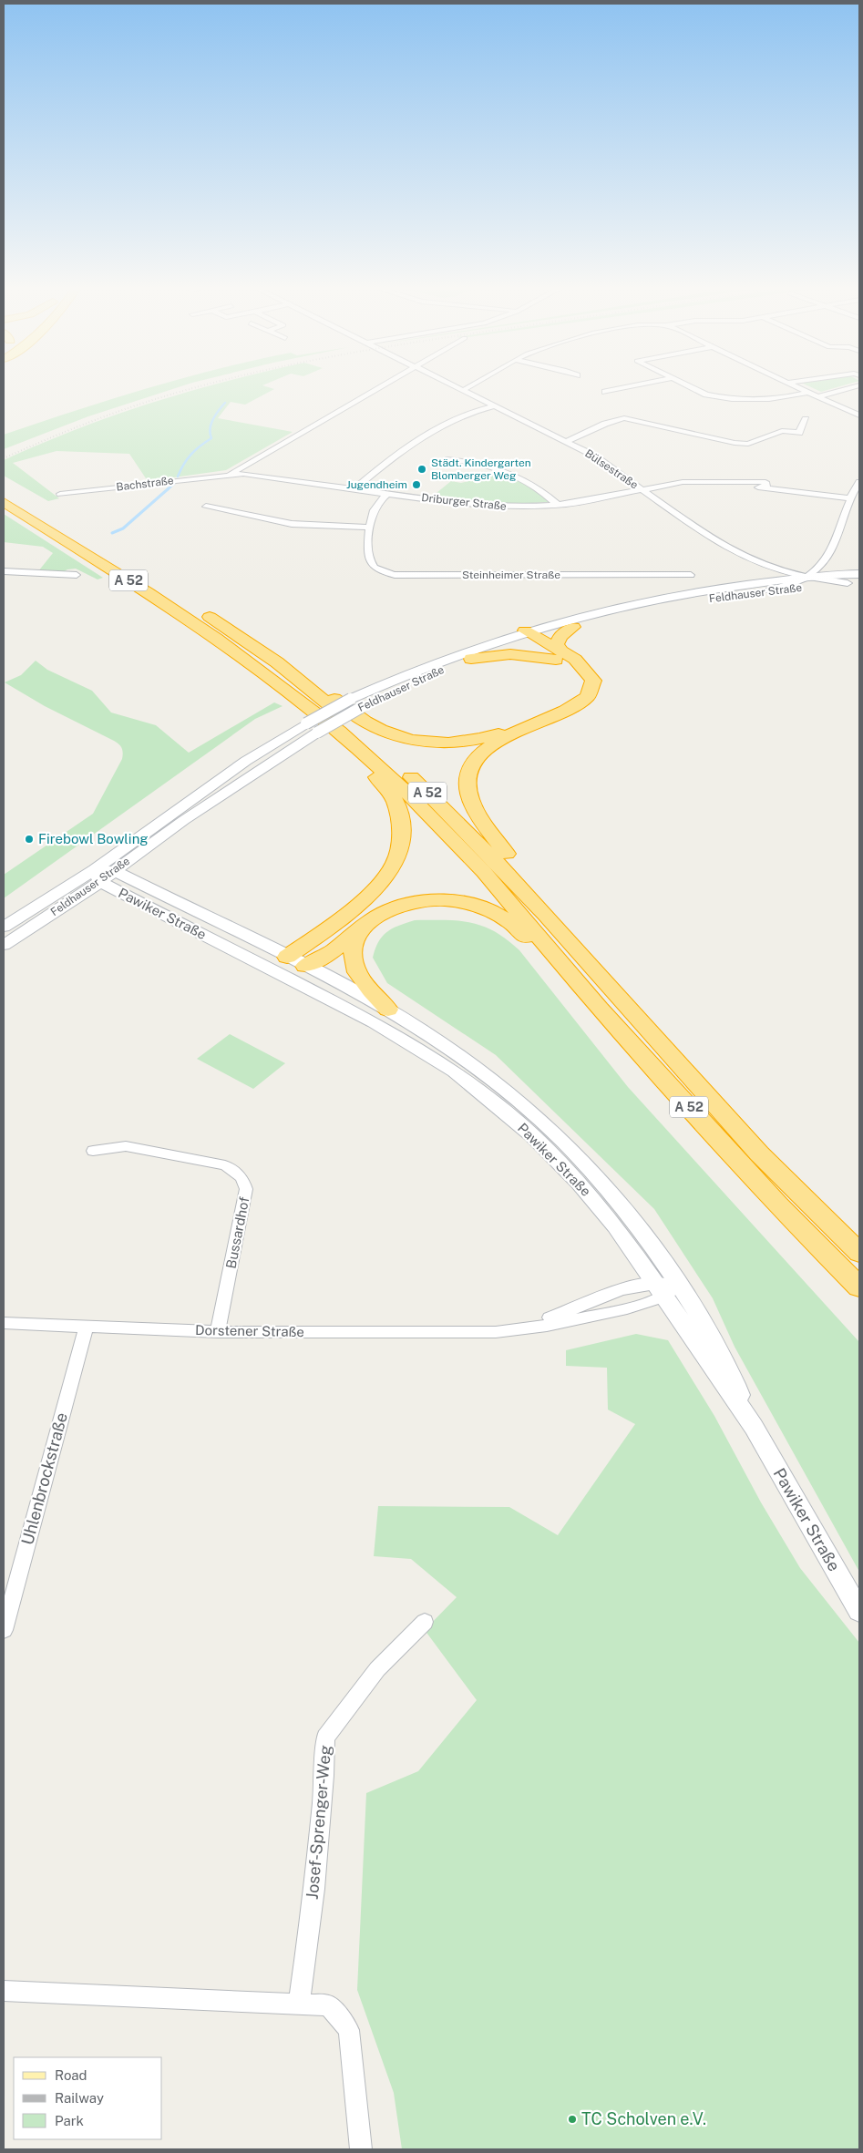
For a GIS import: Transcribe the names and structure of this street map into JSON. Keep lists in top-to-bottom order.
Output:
{
  "streets": {
    "highway": ["A 52"],
    "street": [
      "Bülsestraße",
      "Bachstraße",
      "Driburger Straße",
      "Steinheimer Straße",
      "Feldhauser Straße",
      "Pawiker Straße",
      "Bussardhof",
      "Dorstener Straße",
      "Uhlenbrockstraße",
      "Josef-Sprenger-Weg"
    ]
  },
  "crossings": [
    ["Bülsestraße", "Driburger Straße"],
    ["Bülsestraße", "Feldhauser Straße"],
    ["Bachstraße", "Driburger Straße"],
    ["Driburger Straße", "Steinheimer Straße"],
    ["Feldhauser Straße", "Pawiker Straße"],
    ["Pawiker Straße", "Dorstener Straße"],
    ["Bussardhof", "Dorstener Straße"],
    ["Dorstener Straße", "Uhlenbrockstraße"]
  ],
  "places": [
    "Städt. Kindergarten Blomberger Weg",
    "Jugendheim",
    "Firebowl Bowling",
    "TC Scholven e.V."
  ],
  "legend": ["Road", "Railway", "Park"]
}
